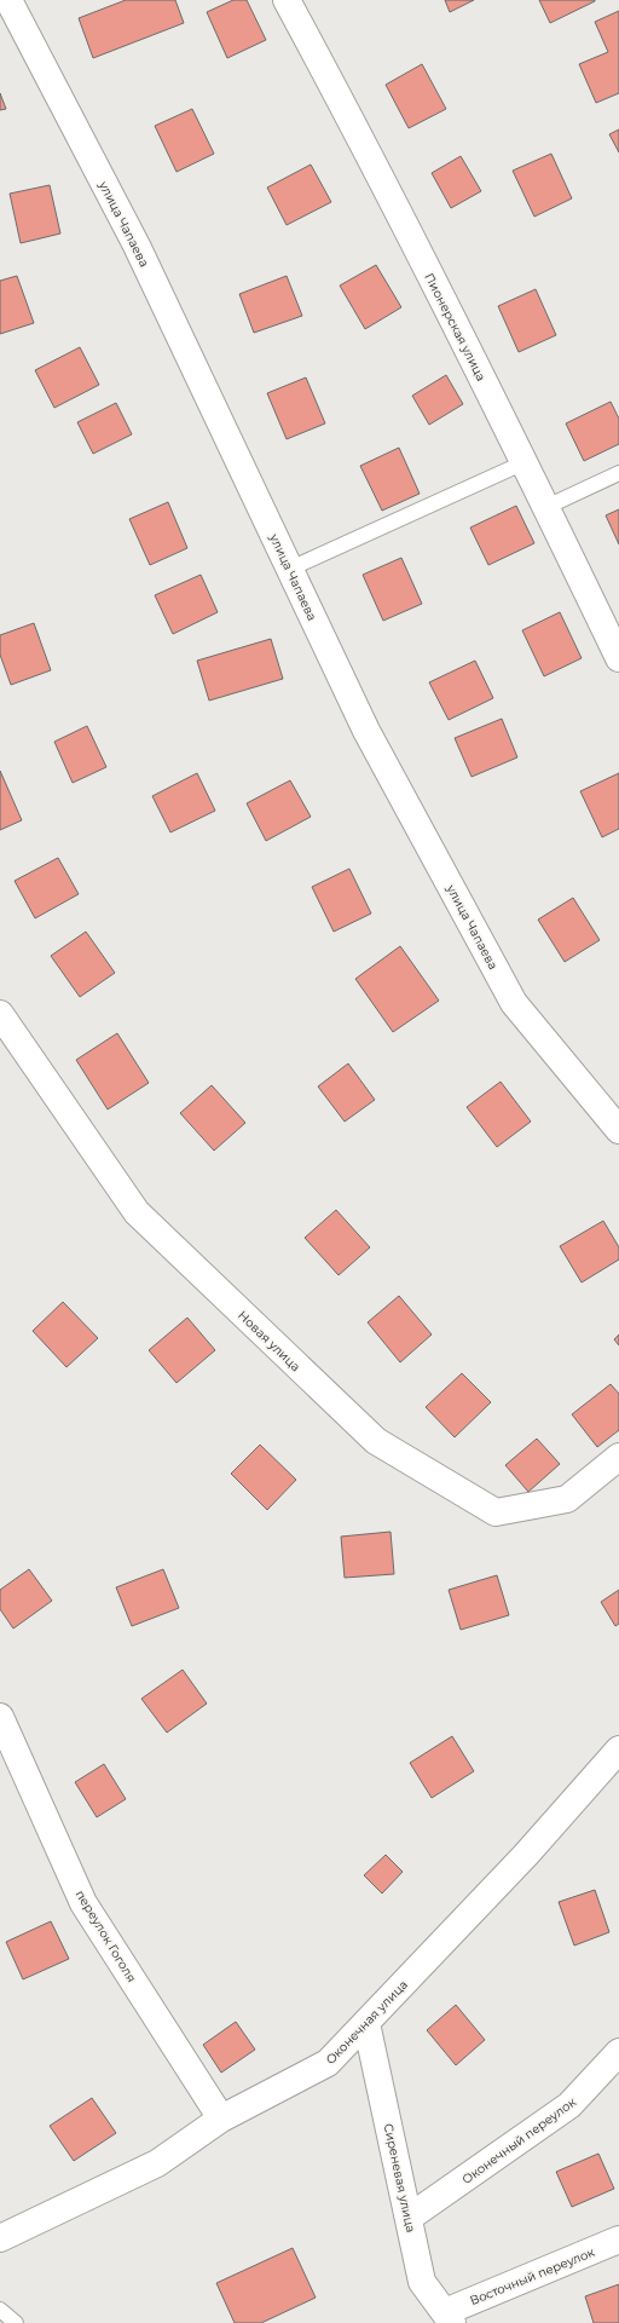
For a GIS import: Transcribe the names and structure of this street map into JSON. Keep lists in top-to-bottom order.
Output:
{
  "streets": {
    "street": [
      "улица Чапаева",
      "Пионерская улица",
      "Новая улица",
      "переулок Гоголя",
      "Оконечная улица",
      "Оконечный переулок",
      "Сиреневая улица",
      "Восточный переулок"
    ]
  },
  "crossings": [
    ["переулок Гоголя", "Оконечная улица"],
    ["Оконечная улица", "Сиреневая улица"],
    ["Оконечный переулок", "Сиреневая улица"],
    ["Сиреневая улица", "Восточный переулок"]
  ]
}
